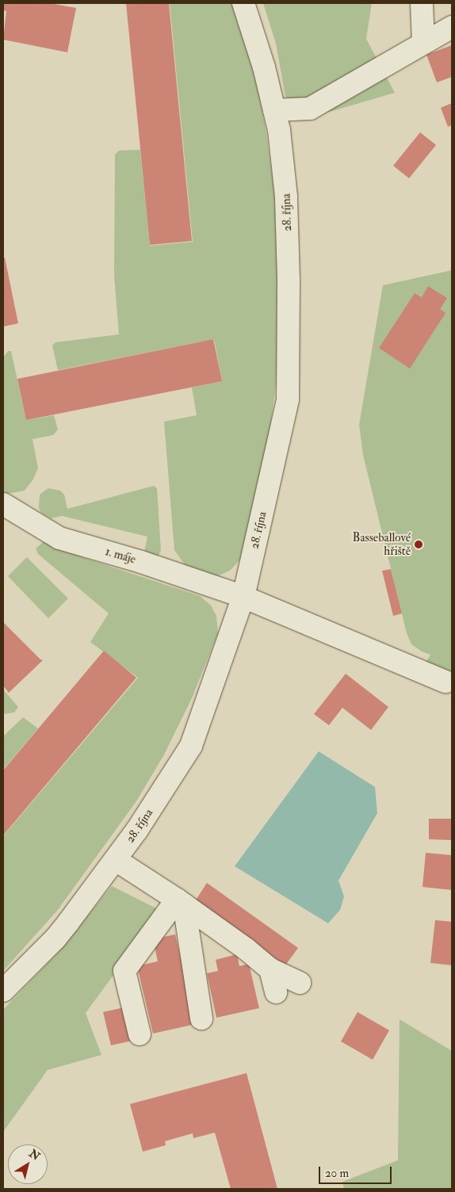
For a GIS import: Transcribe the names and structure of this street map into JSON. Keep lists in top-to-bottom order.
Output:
{
  "streets": {
    "street": ["28. října", "1. máje"]
  },
  "crossings": [
    ["28. října", "1. máje"]
  ],
  "places": ["Basseballové hřiště"],
  "scale_bar": "20 m",
  "north": "top right"
}
